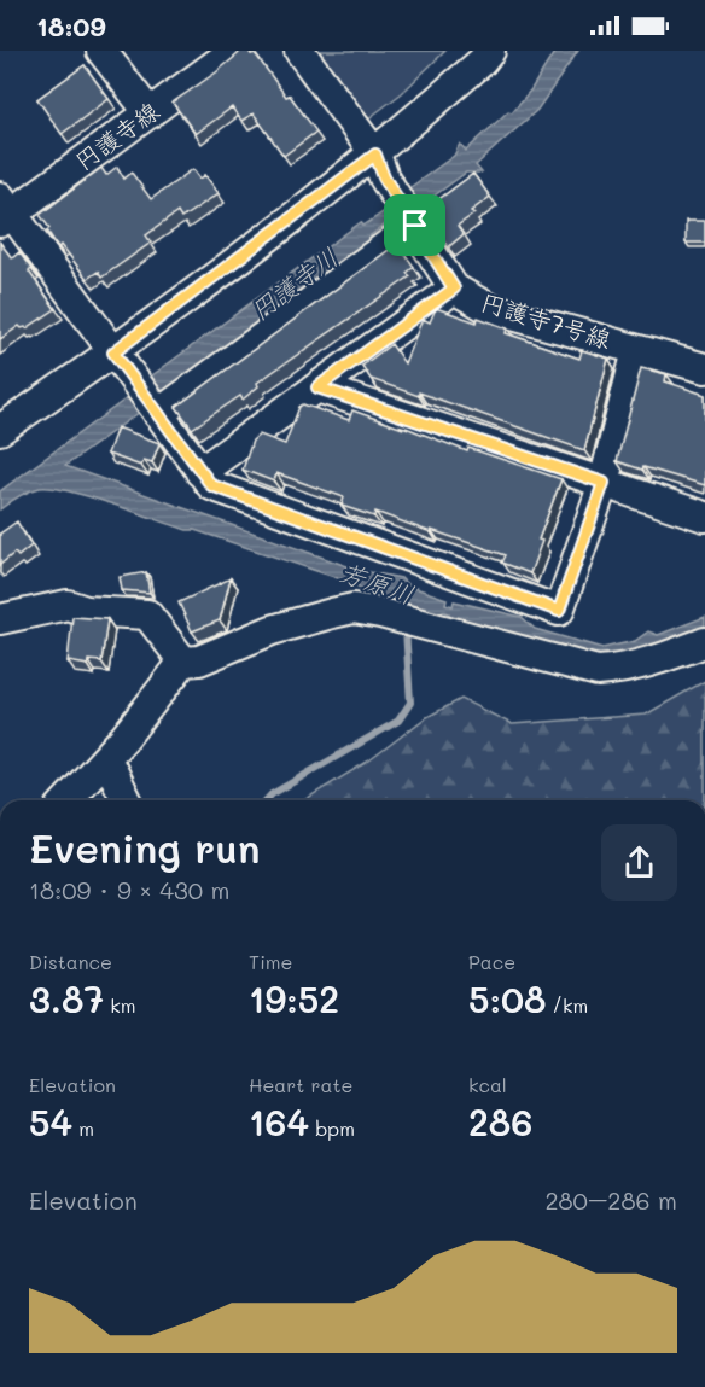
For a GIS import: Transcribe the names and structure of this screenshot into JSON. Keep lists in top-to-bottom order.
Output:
{
  "streets": {
    "street": ["円護寺線", "円護寺7号線"]
  },
  "water": ["円護寺川", "芳原川"],
  "page": {
    "status": "18:09",
    "heading": ["Evening run", "18:09 · 9 × 430 m"],
    "stats": [
      ["Distance", "3.87 km"],
      ["Time", "19:52"],
      ["Pace", "5:08 /km"],
      ["Elevation", "54 m"],
      ["Heart rate", "164 bpm"],
      ["kcal", "286"]
    ],
    "chart": ["Elevation", "280–286 m"]
  }
}
